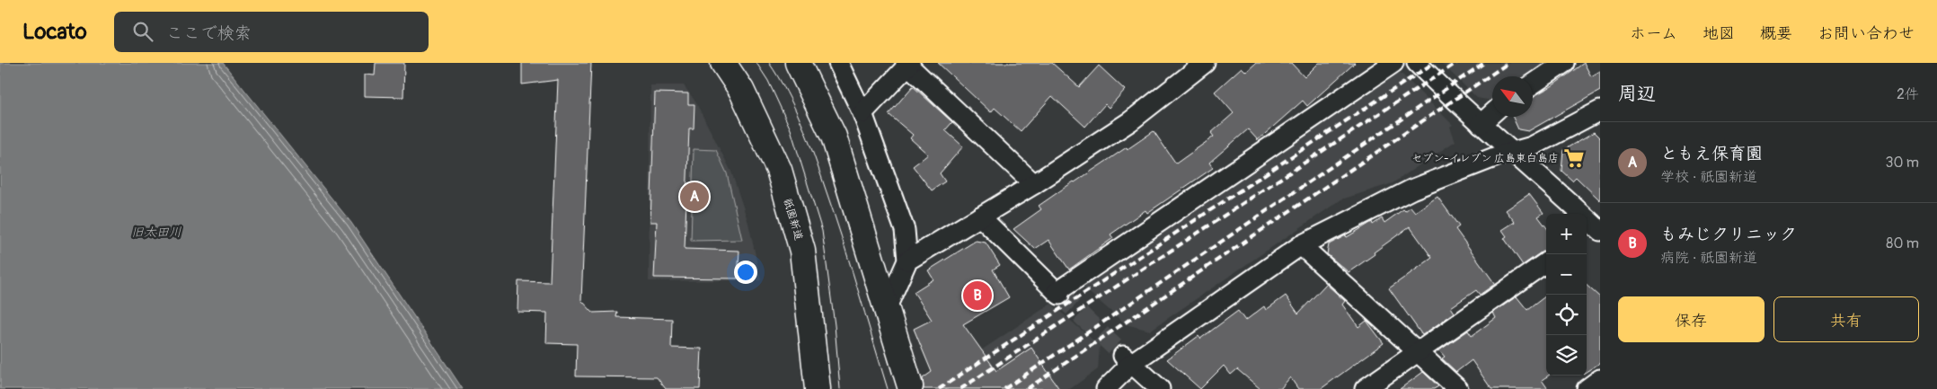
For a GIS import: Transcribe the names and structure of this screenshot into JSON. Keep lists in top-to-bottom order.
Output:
{
  "streets": {
    "highway": ["祇園新道"]
  },
  "water": ["旧太田川"],
  "places": {
    "supermarket": ["セブン-イレブン 広島東白島店"]
  },
  "north": "top left",
  "page": {
    "header": "Locato",
    "search": "ここで検索",
    "nav": [
      "ホーム",
      "地図",
      "概要",
      "お問い合わせ"
    ],
    "heading": ["周辺", "2件"],
    "list": [
      {
        "mark": "A",
        "name": "ともえ保育園",
        "note": "学校 · 祇園新道",
        "value": "30 m"
      },
      {
        "mark": "B",
        "name": "もみじクリニック",
        "note": "病院 · 祇園新道",
        "value": "80 m"
      }
    ],
    "pins": ["A", "B"],
    "map_buttons": ["+", "−"],
    "buttons": ["保存", "共有"]
  }
}
